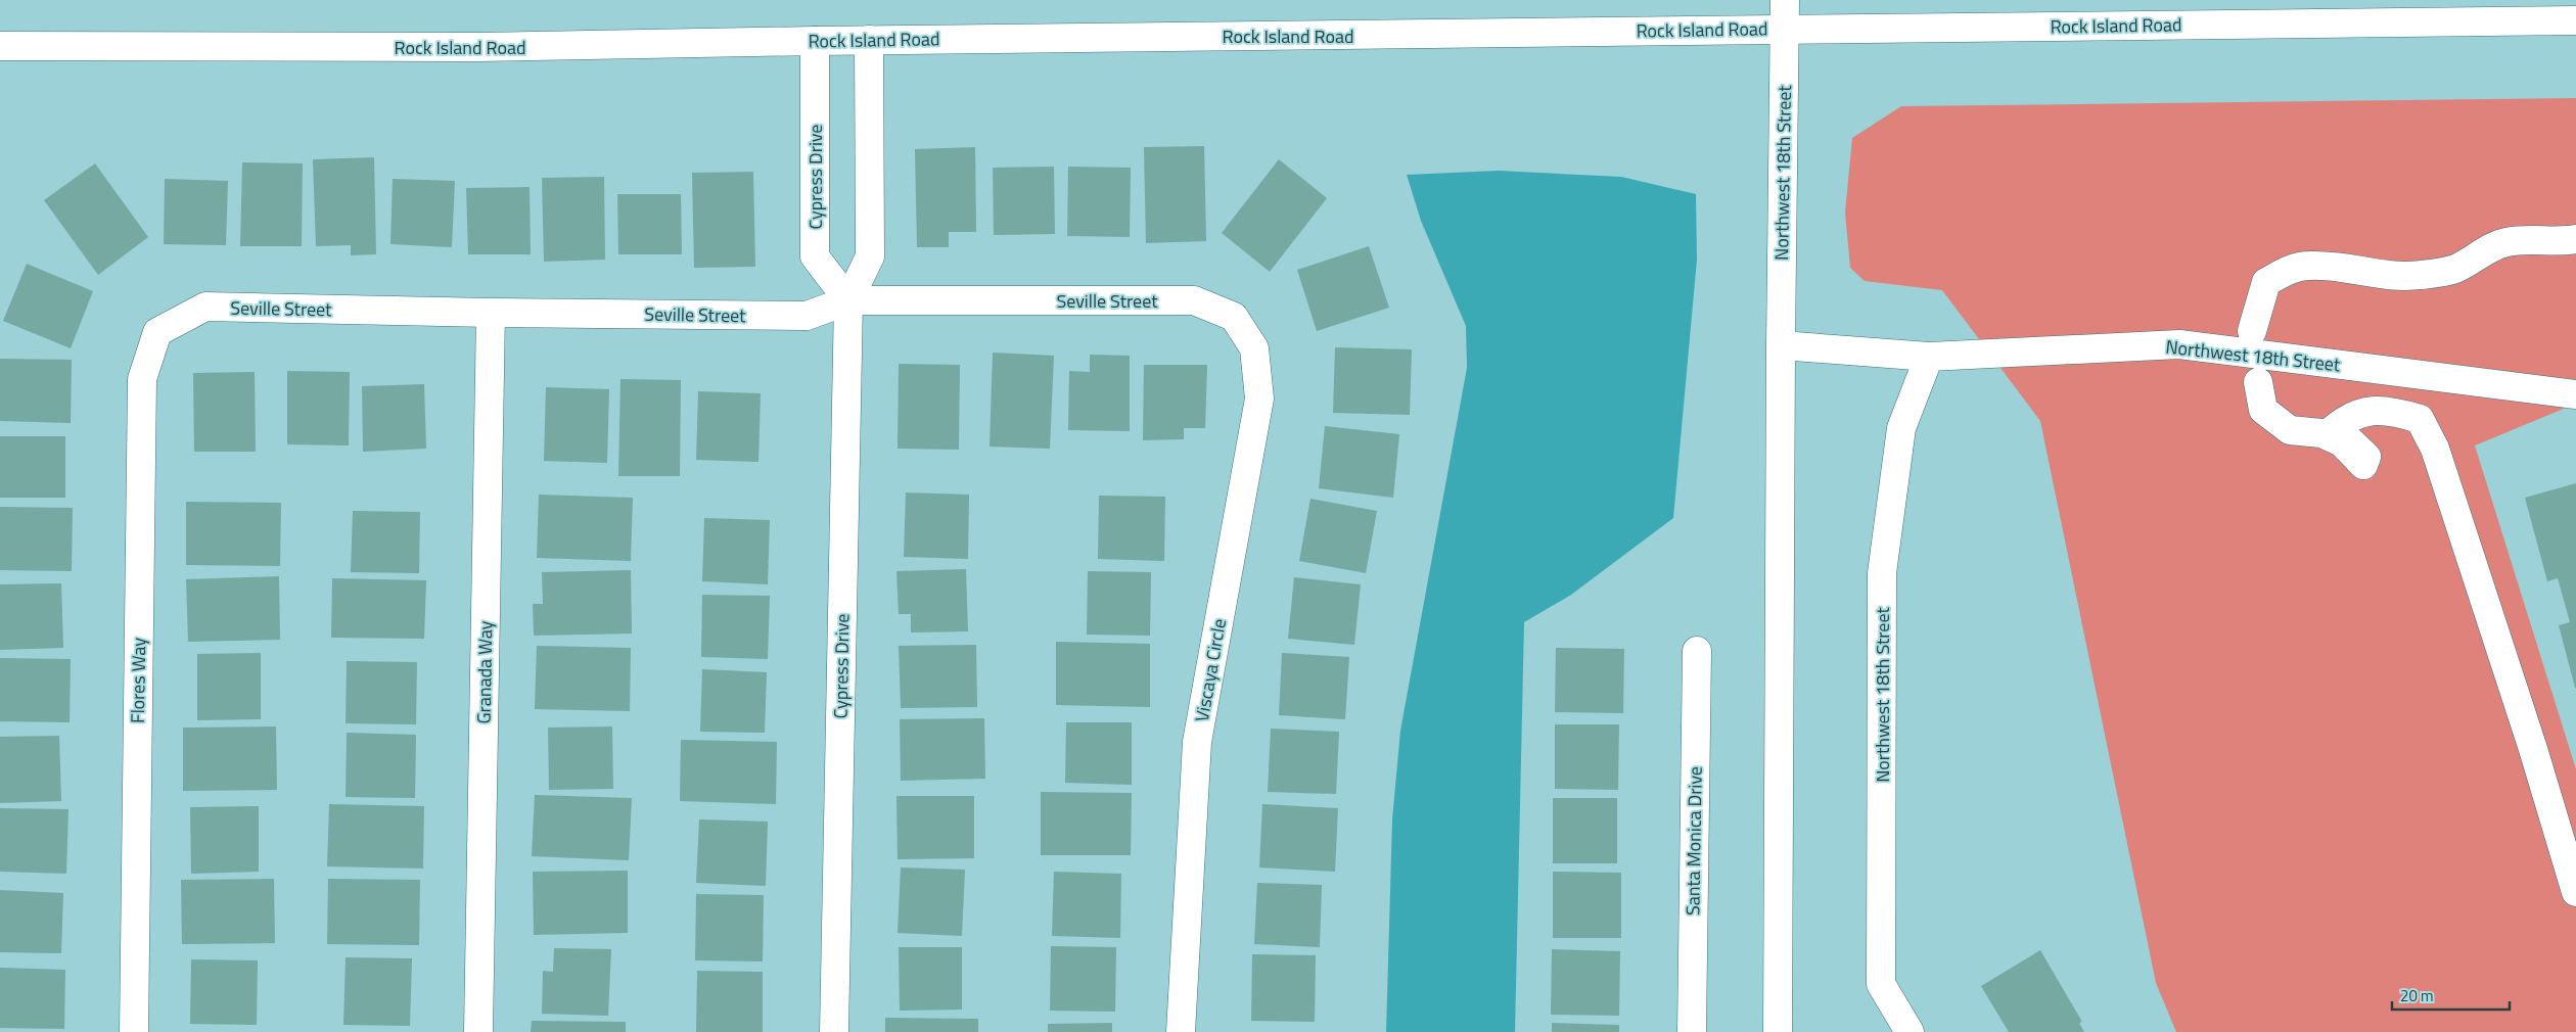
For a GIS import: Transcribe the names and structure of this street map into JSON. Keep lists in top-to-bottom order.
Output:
{
  "streets": {
    "street": [
      "Rock Island Road",
      "Northwest 18th Street",
      "Cypress Drive",
      "Seville Street",
      "Viscaya Circle",
      "Granada Way",
      "Flores Way",
      "Santa Monica Drive"
    ]
  },
  "crossings": [
    ["Rock Island Road", "Northwest 18th Street"],
    ["Rock Island Road", "Cypress Drive"],
    ["Cypress Drive", "Seville Street"],
    ["Seville Street", "Viscaya Circle"],
    ["Seville Street", "Granada Way"],
    ["Seville Street", "Flores Way"]
  ],
  "scale_bar": "20 m"
}
